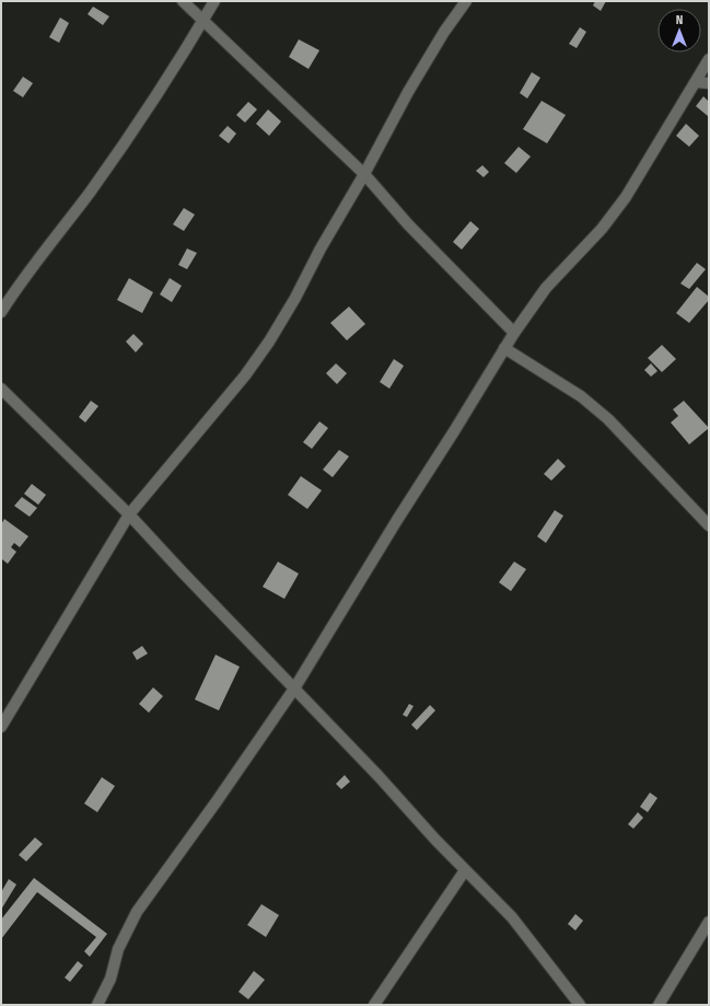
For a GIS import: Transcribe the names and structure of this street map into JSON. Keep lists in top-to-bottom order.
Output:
{
  "north": "top"
}
